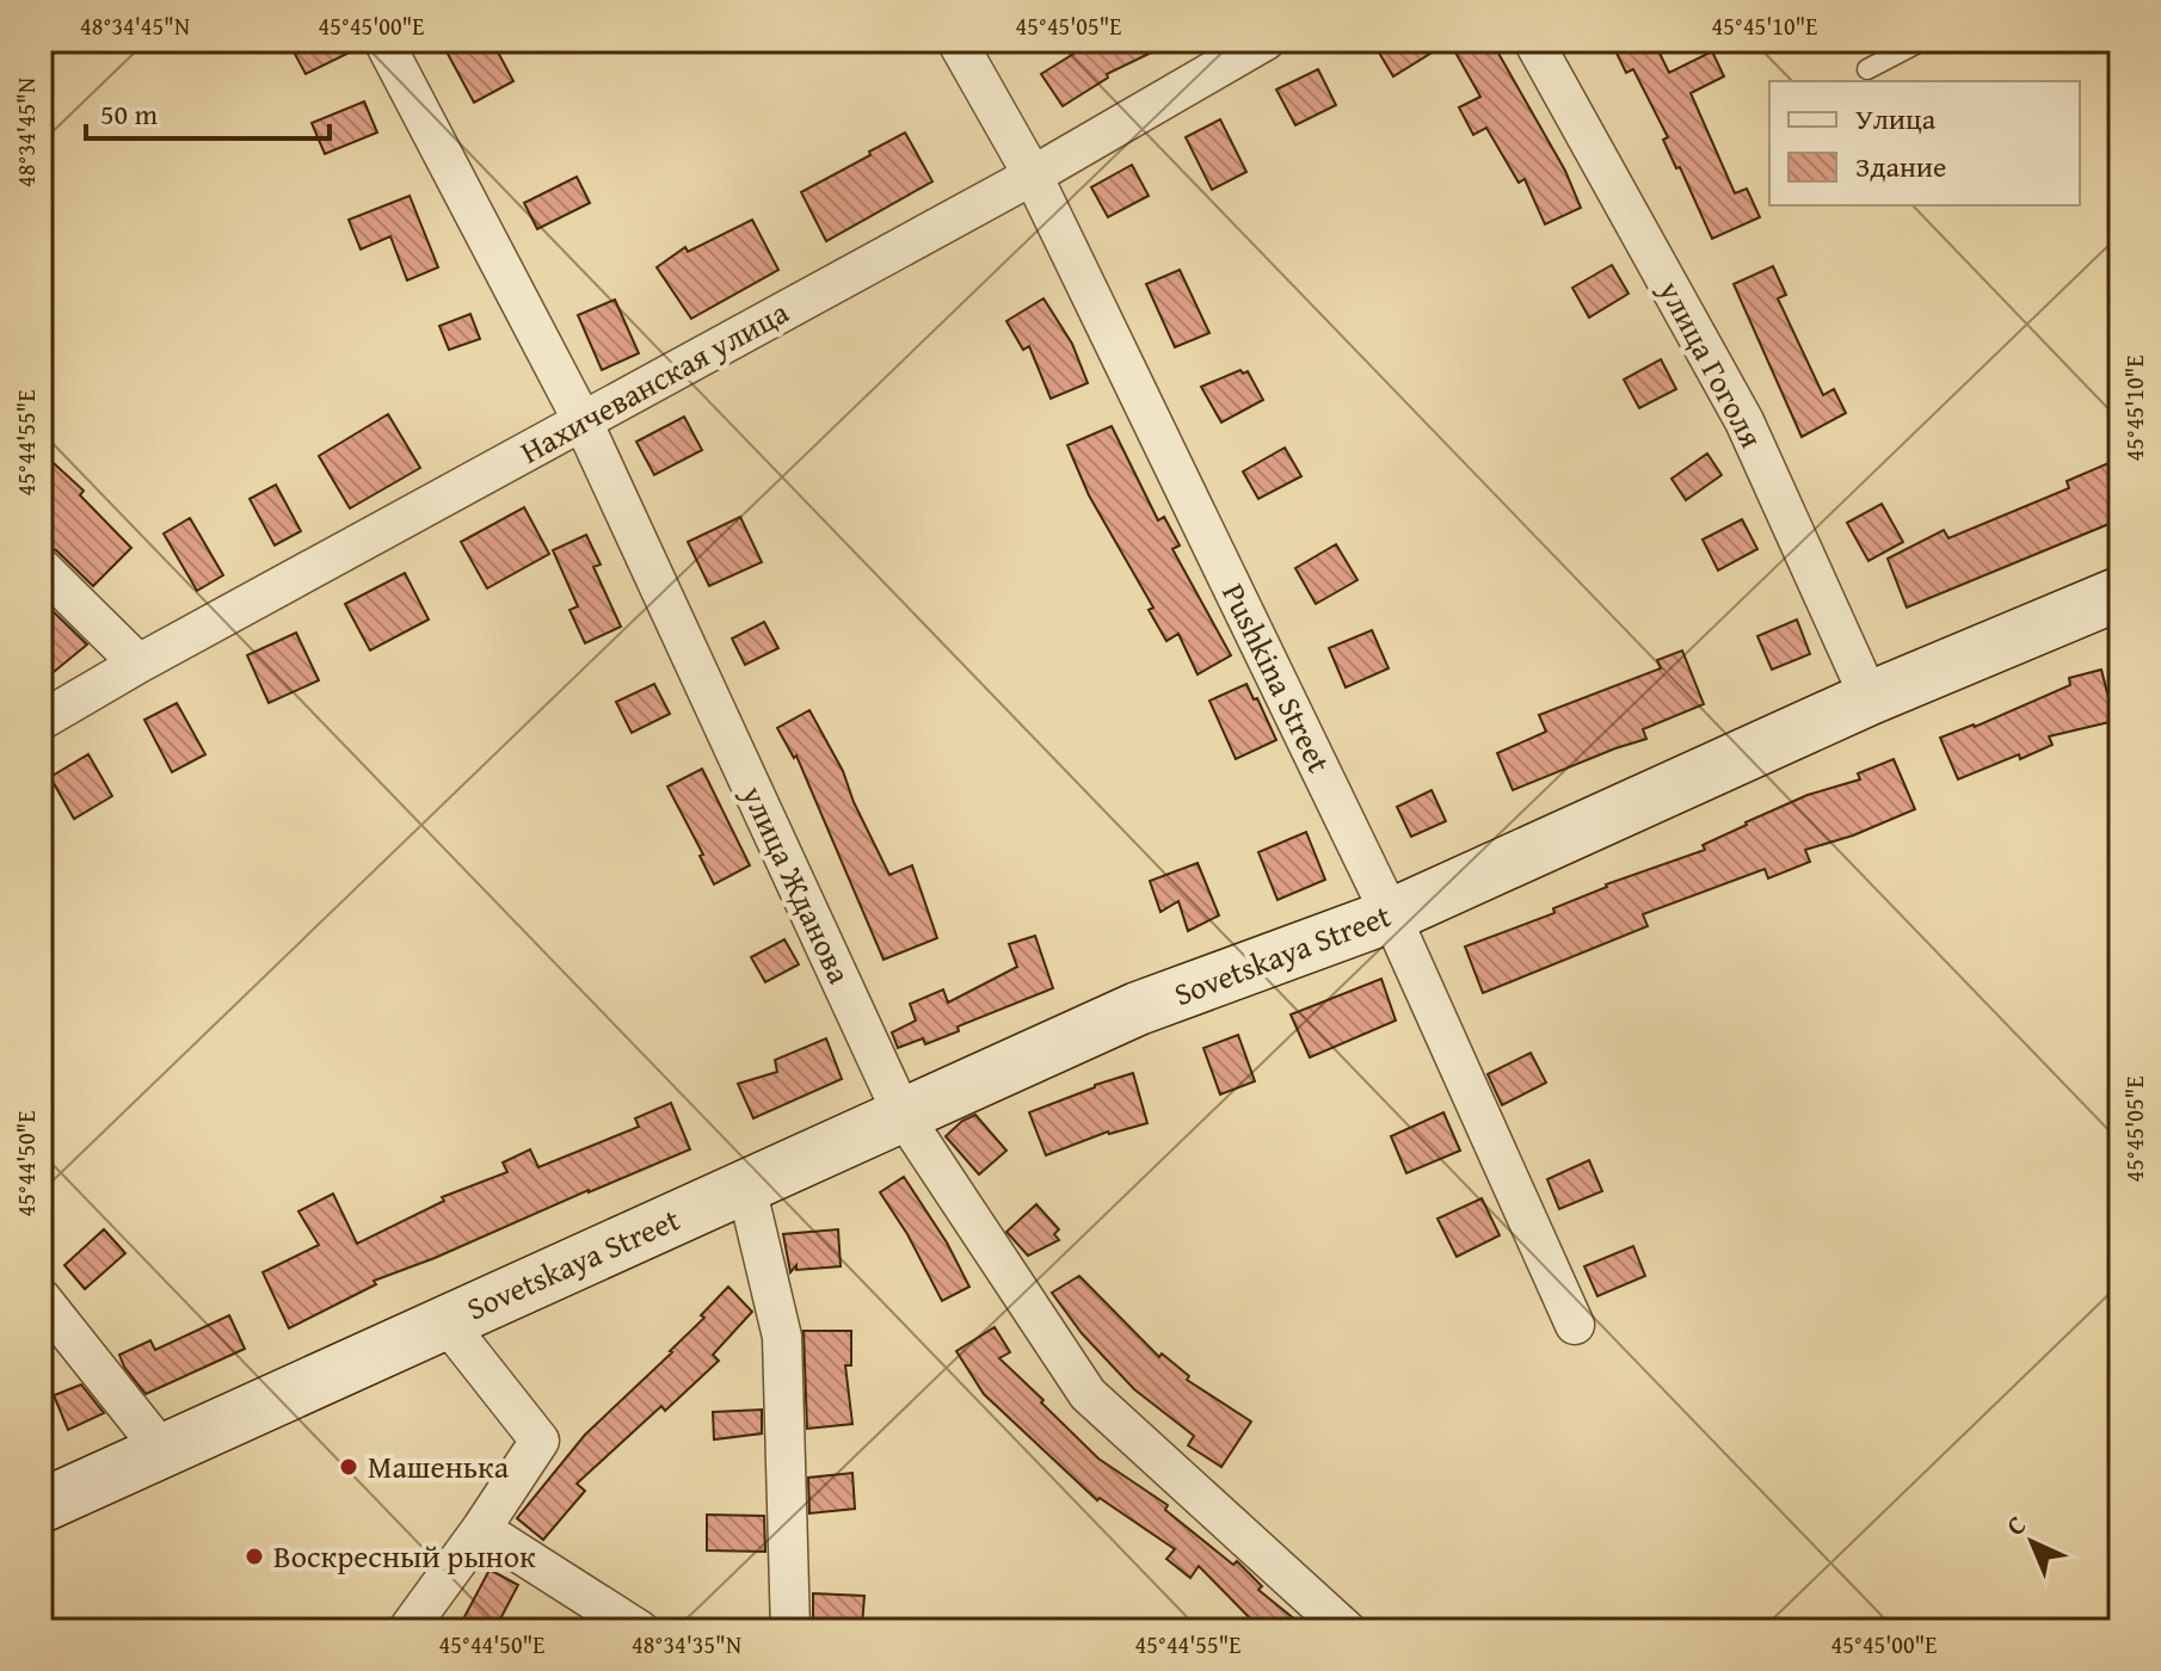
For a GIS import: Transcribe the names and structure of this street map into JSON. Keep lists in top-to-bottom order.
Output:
{
  "streets": {
    "street": [
      "улица Гоголя",
      "Нахичеванская улица",
      "Pushkina Street",
      "улица Жданова",
      "Sovetskaya Street"
    ]
  },
  "crossings": [
    ["улица Гоголя", "Sovetskaya Street"],
    ["Нахичеванская улица", "Pushkina Street"],
    ["Нахичеванская улица", "улица Жданова"],
    ["Pushkina Street", "Sovetskaya Street"],
    ["улица Жданова", "Sovetskaya Street"]
  ],
  "places": ["Машенька", "Воскресный рынок"],
  "legend": ["Улица", "Здание"],
  "scale_bar": "50 m",
  "north": "top left",
  "coordinates": [
    "48°34'45\"N",
    "45°45'00\"E",
    "45°45'05\"E",
    "45°45'10\"E",
    "45°44'55\"E",
    "45°44'50\"E",
    "48°34'35\"N"
  ]
}
